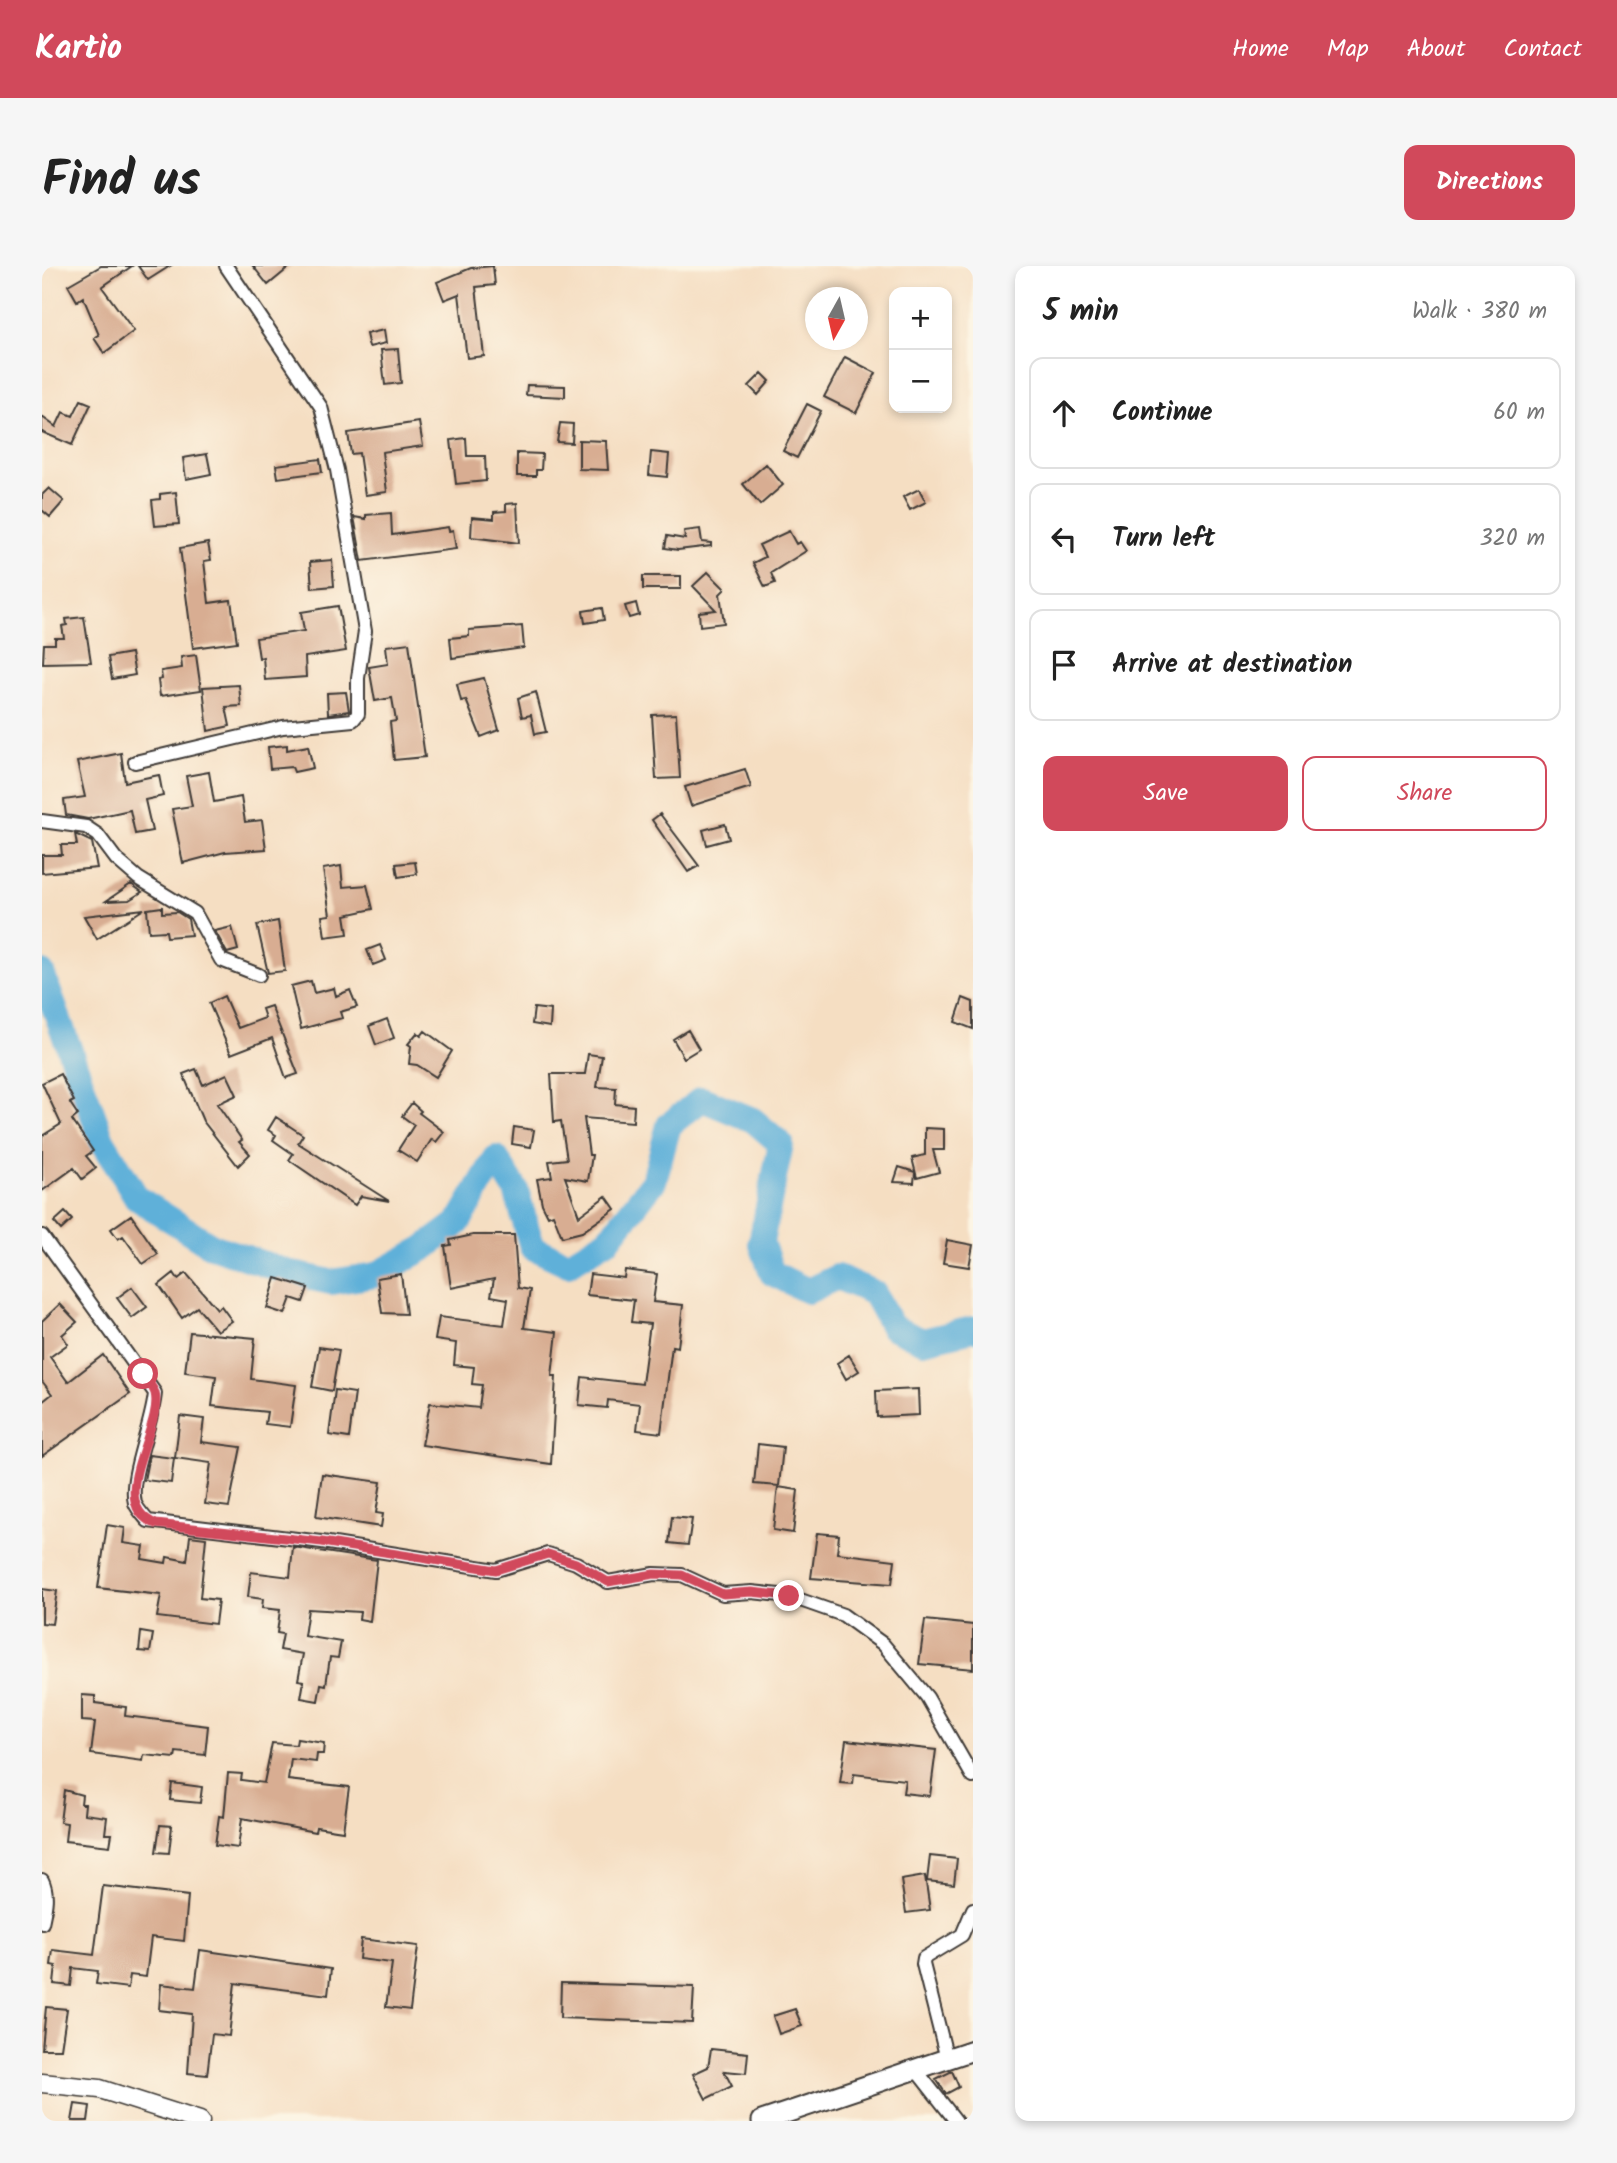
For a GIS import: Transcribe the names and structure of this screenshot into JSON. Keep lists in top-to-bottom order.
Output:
{
  "north": "bottom",
  "page": {
    "header": "Kartio",
    "nav": [
      "Home",
      "Map",
      "About",
      "Contact"
    ],
    "title": "Find us",
    "buttons": [
      "Directions",
      ["Save", "Share"]
    ],
    "heading": ["5 min", "Walk · 380 m"],
    "map_buttons": ["+", "−"],
    "list": [
      ["Continue", "60 m"],
      ["Turn left", "320 m"],
      "Arrive at destination"
    ]
  }
}
